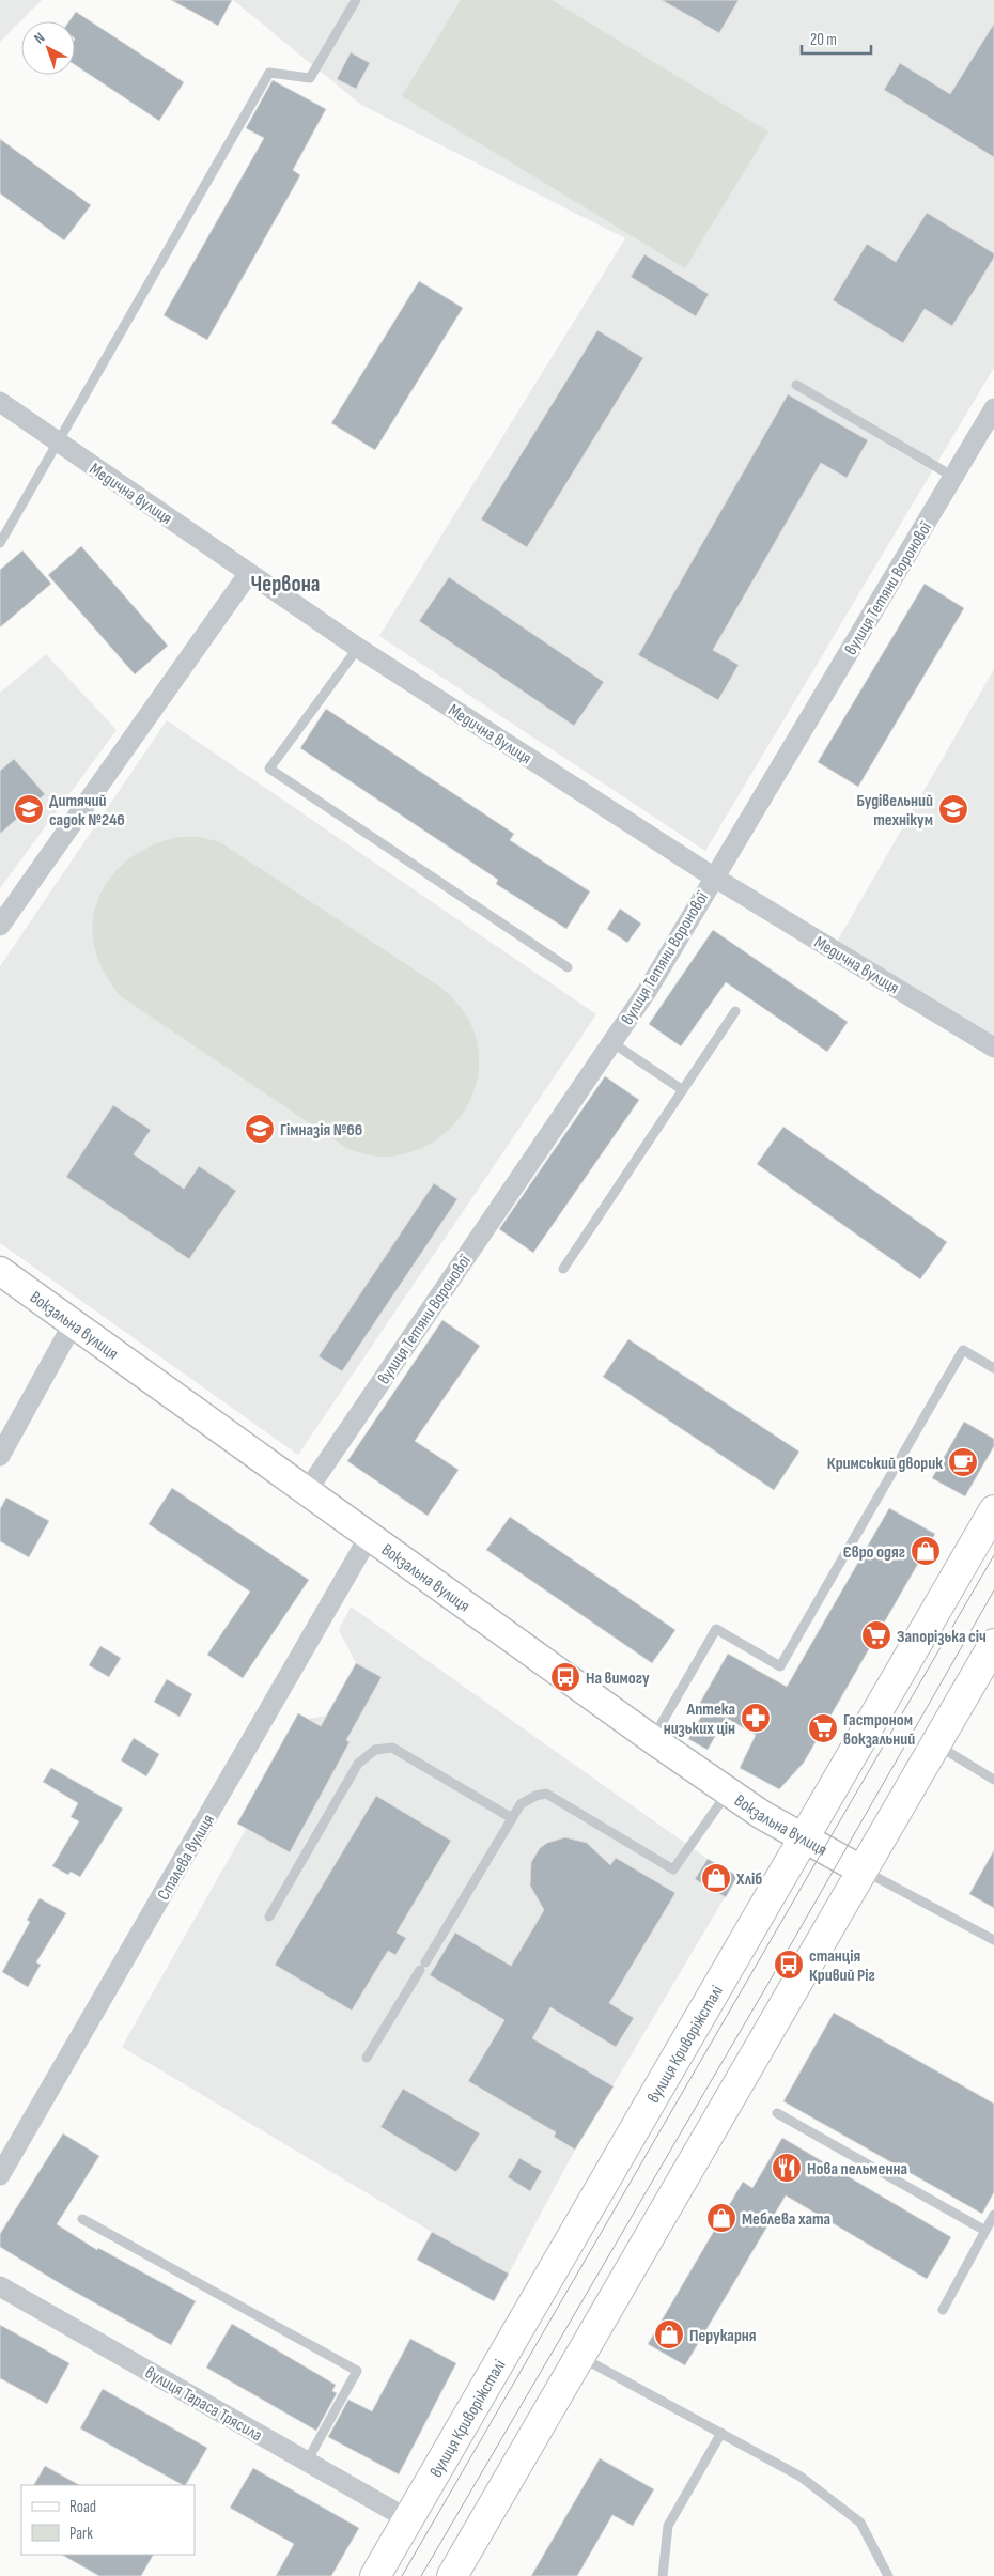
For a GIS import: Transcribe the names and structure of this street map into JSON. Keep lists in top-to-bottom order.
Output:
{
  "streets": {
    "main road": ["вулиця Криворіжсталі"],
    "street": [
      "Медична вулиця",
      "вулиця Тетяни Воронової",
      "Вокзальна вулиця",
      "Сталева вулиця",
      "вулиця Тараса Трясила"
    ]
  },
  "crossings": [
    ["Медична вулиця", "вулиця Тетяни Воронової"],
    ["вулиця Тетяни Воронової", "Вокзальна вулиця"],
    ["Вокзальна вулиця", "Сталева вулиця"],
    ["Вокзальна вулиця", "вулиця Криворіжсталі"],
    ["вулиця Криворіжсталі", "вулиця Тараса Трясила"]
  ],
  "districts": ["Червона"],
  "places": {
    "school or university": ["Дитячий садок №246", "Будівельний технікум", "Гімназія №66"],
    "cafe": ["Кримський дворик"],
    "shop": [
      "Євро одяг",
      "Хліб",
      "Меблева хата",
      "Перукарня"
    ],
    "supermarket": ["Запорізька січ", "Гастроном вокзальний"],
    "bus stop": ["На вимогу", "станція Кривий Ріг"],
    "pharmacy": ["Аптека низьких цін"],
    "restaurant": ["Нова пельменна"]
  },
  "legend": ["Road", "Park"],
  "scale_bar": "20 m",
  "north": "top left"
}
